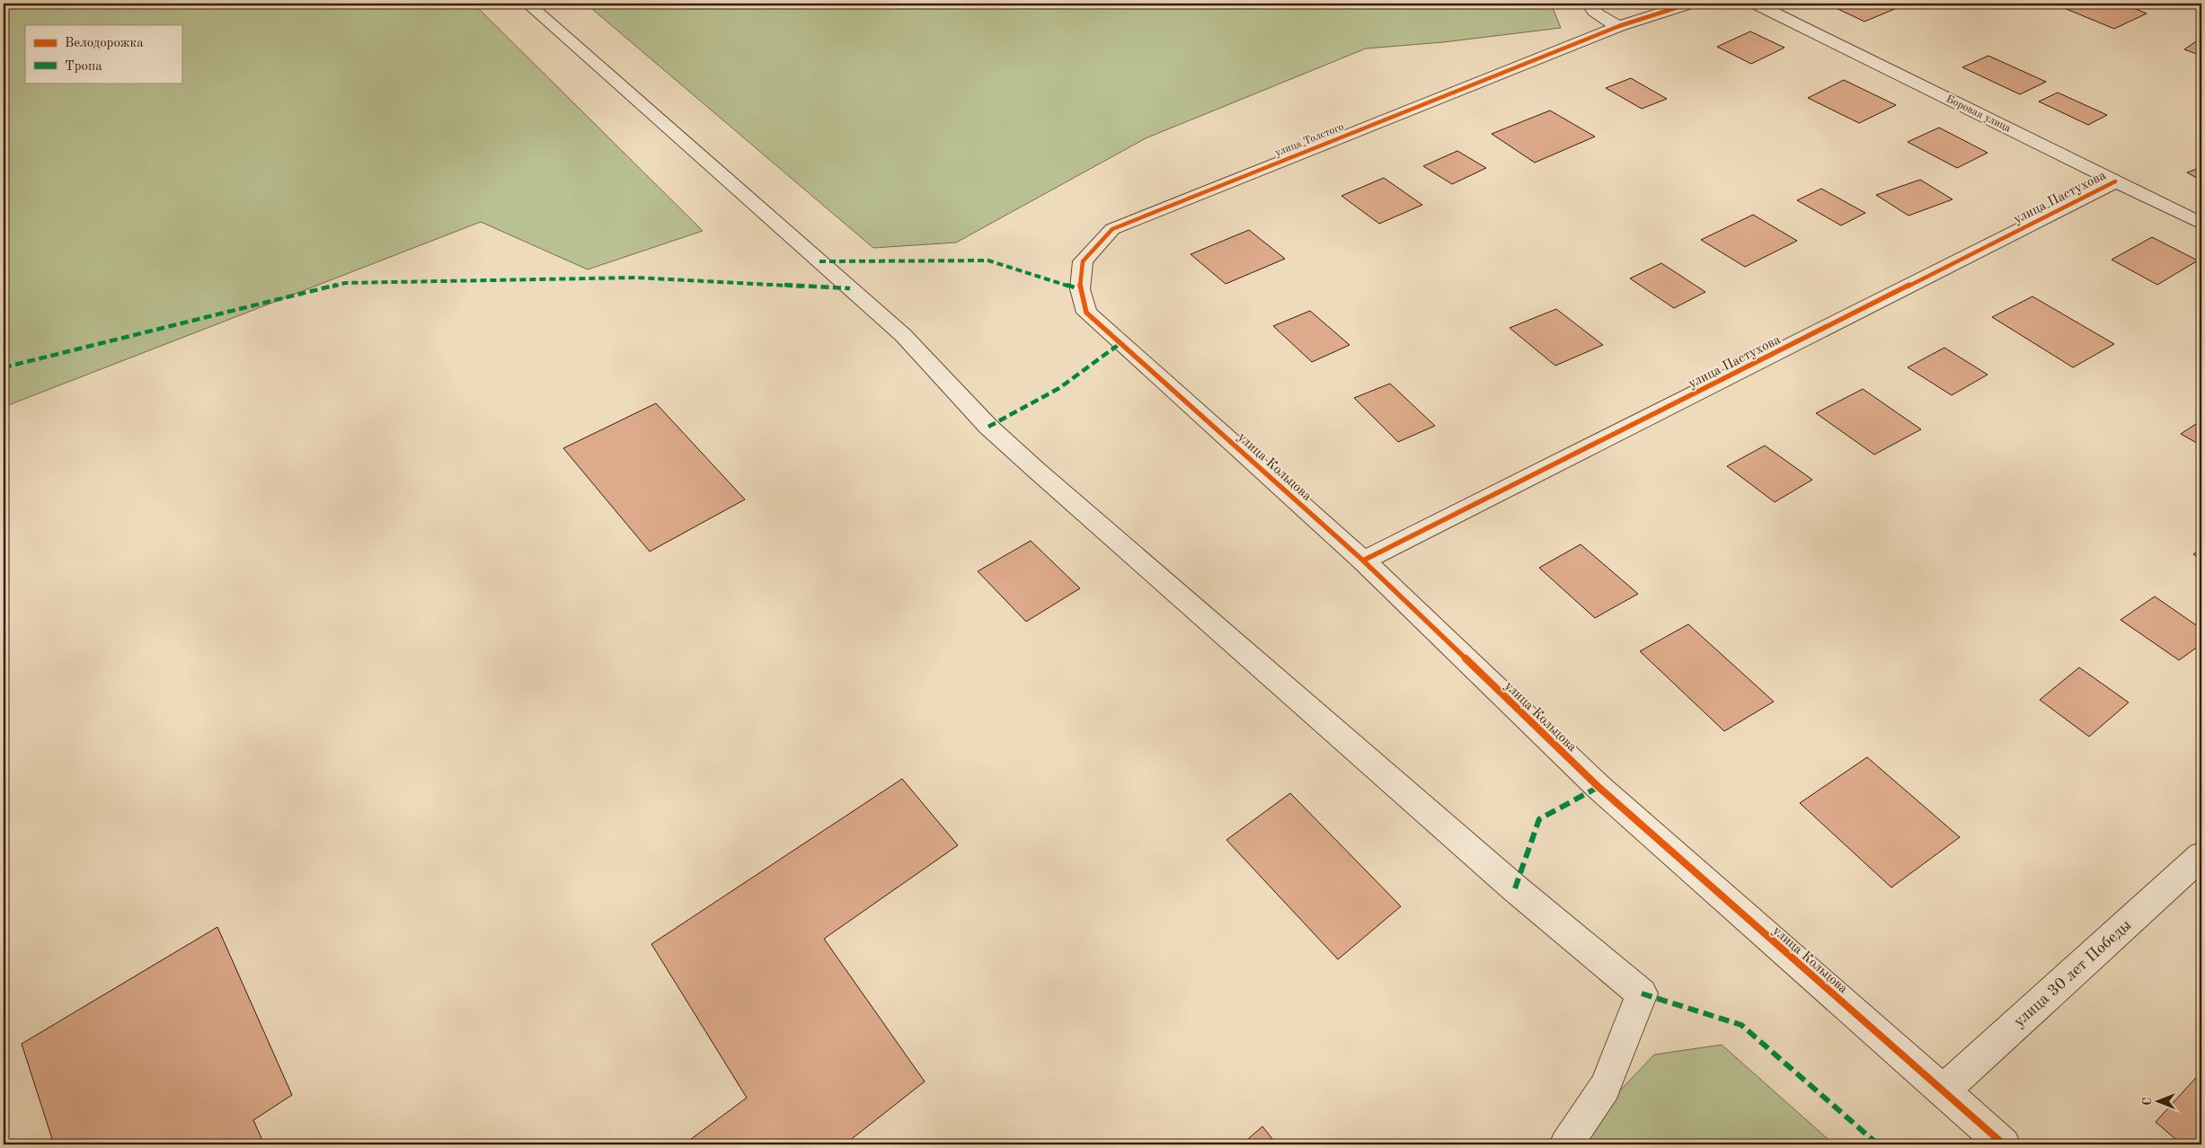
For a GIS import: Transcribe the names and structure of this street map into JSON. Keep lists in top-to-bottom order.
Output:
{
  "streets": {
    "street": [
      "Боровая улица",
      "улица Толстого",
      "улица Пастухова",
      "улица Кольцова",
      "улица 30 лет Победы"
    ]
  },
  "crossings": [
    ["Боровая улица", "улица Пастухова"],
    ["улица Толстого", "улица Кольцова"],
    ["улица Пастухова", "улица Кольцова"],
    ["улица Кольцова", "улица 30 лет Победы"]
  ],
  "legend": ["Велодорожка", "Тропа"],
  "north": "left"
}
